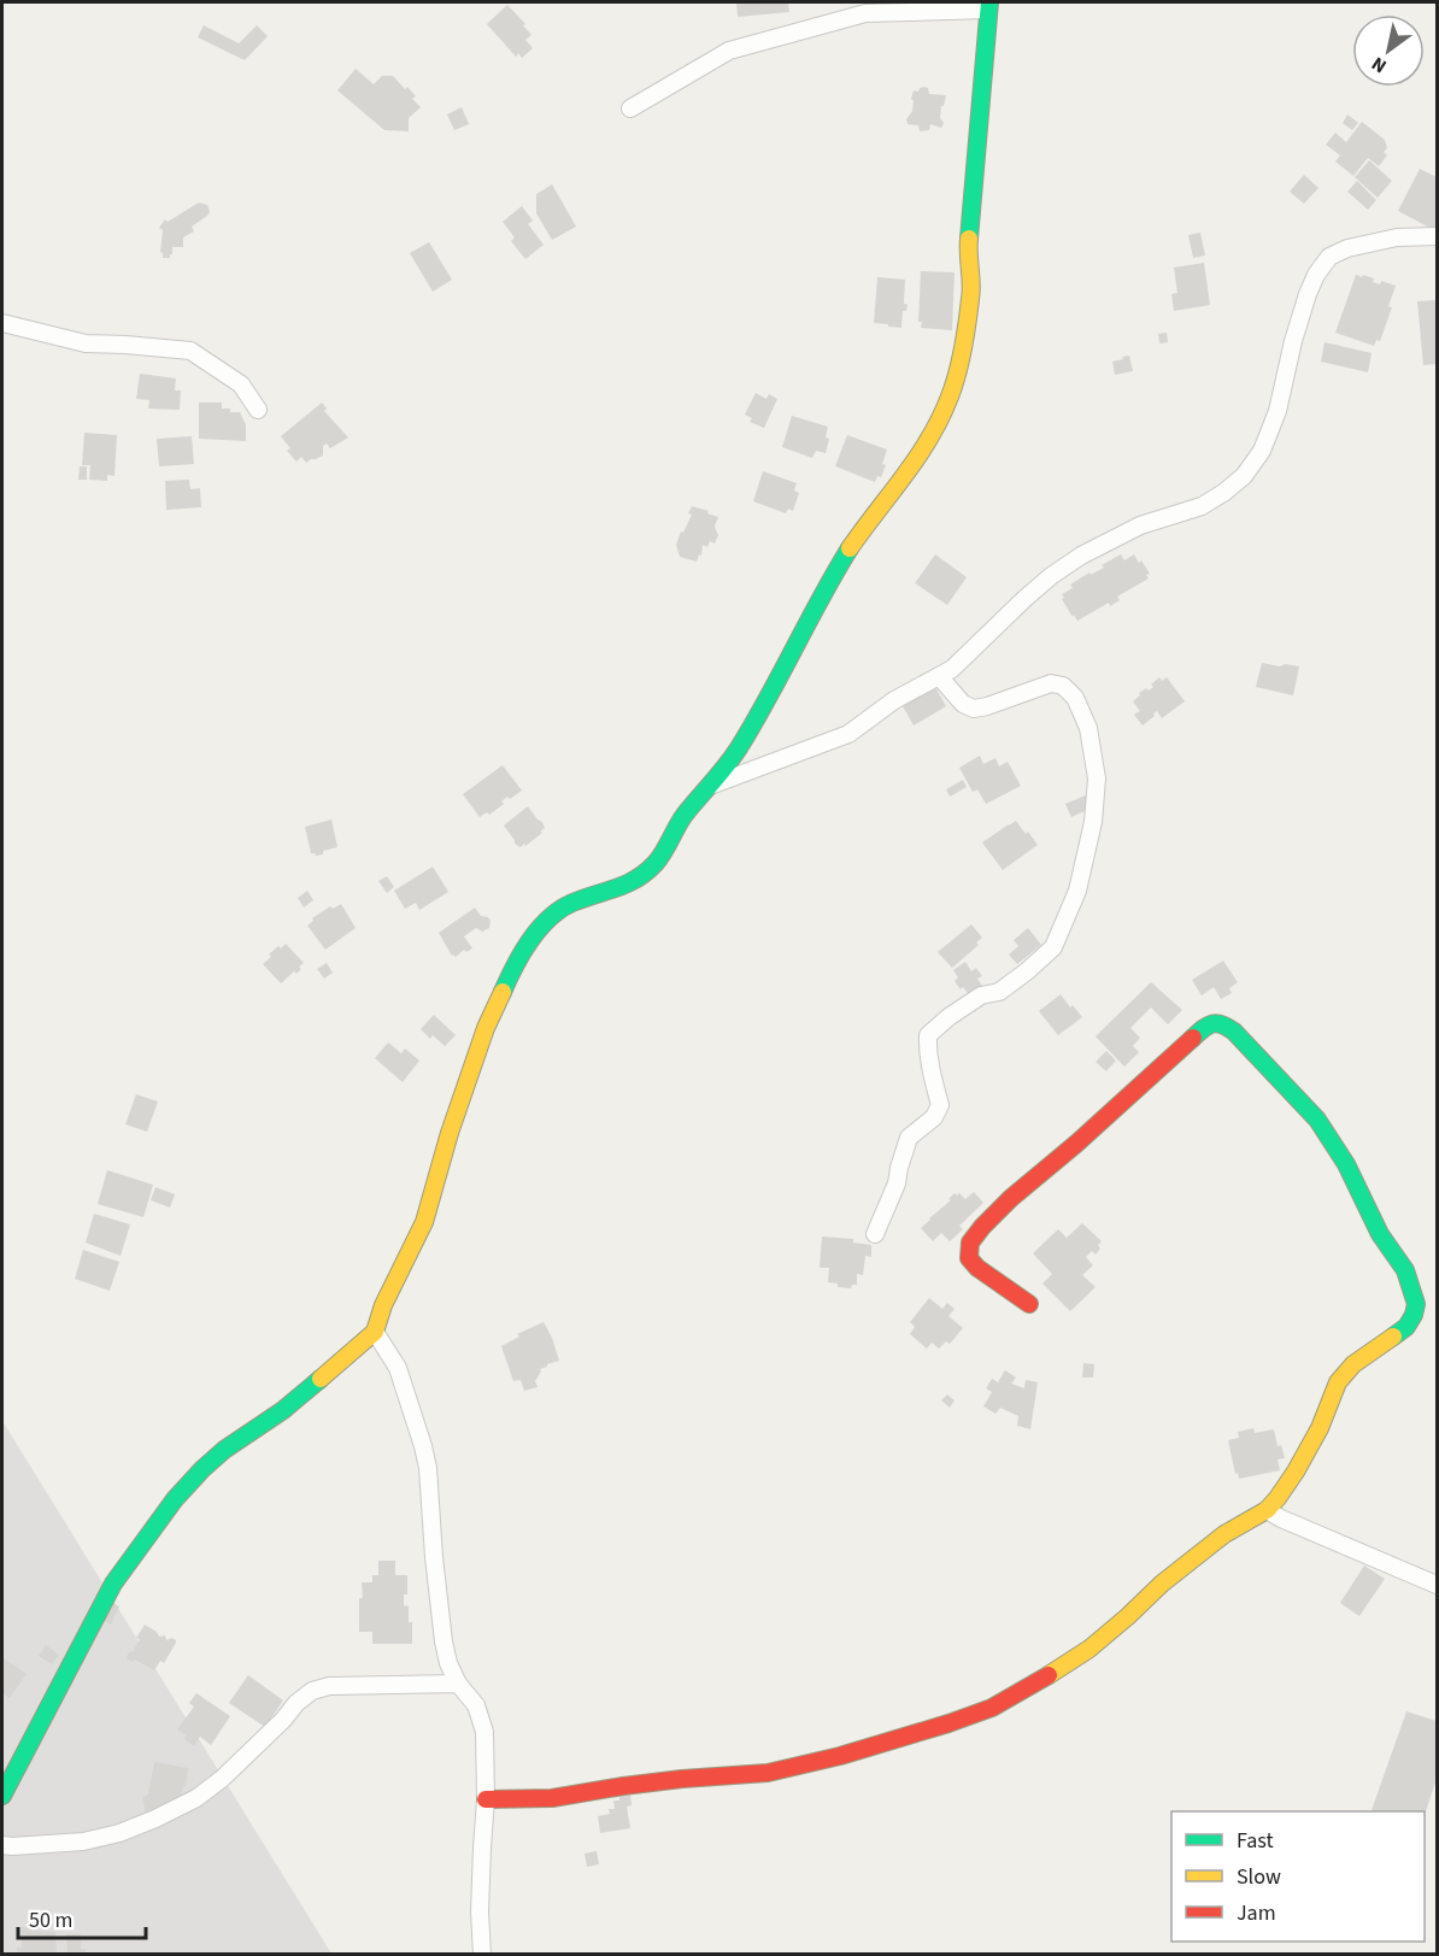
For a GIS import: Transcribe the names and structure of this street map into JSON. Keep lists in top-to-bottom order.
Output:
{
  "legend": ["Fast", "Slow", "Jam"],
  "scale_bar": "50 m",
  "north": "bottom left"
}
